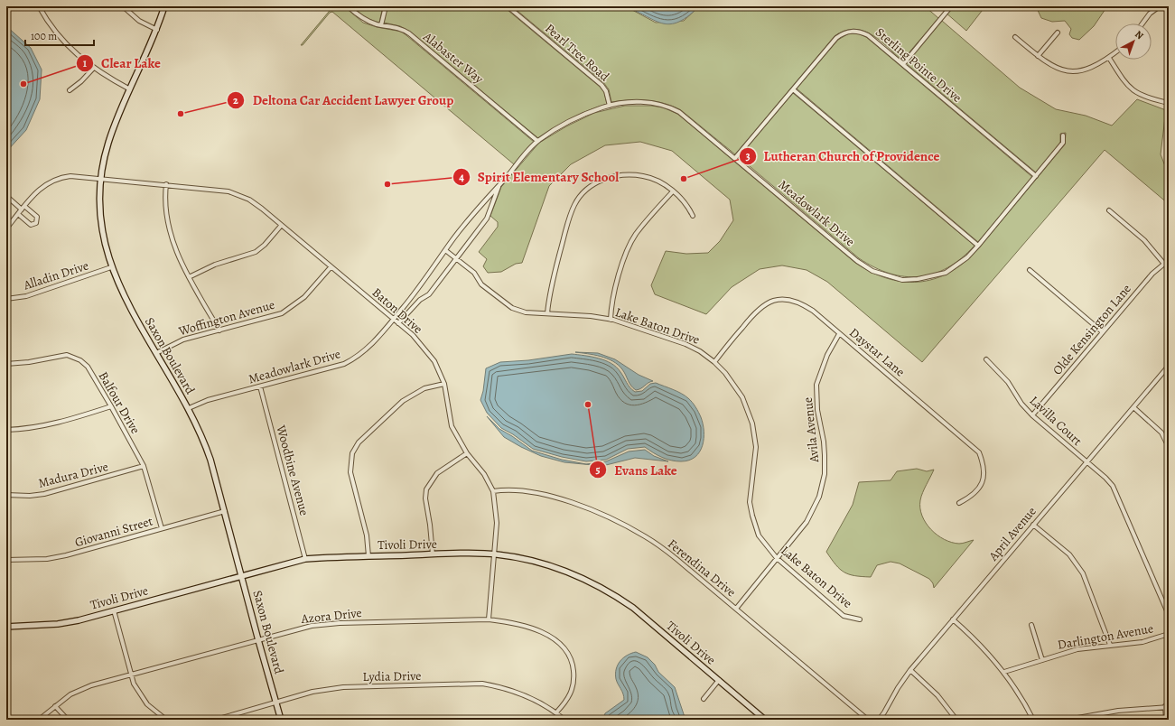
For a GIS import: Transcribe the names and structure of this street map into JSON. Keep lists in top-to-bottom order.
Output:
{
  "streets": {
    "street": [
      "Pearl Tree Road",
      "Alabaster Way",
      "Sterling Pointe Drive",
      "Meadowlark Drive",
      "Alladin Drive",
      "Baton Drive",
      "Woffington Avenue",
      "Lake Baton Drive",
      "Olde Kensington Lane",
      "Daystar Lane",
      "Saxon Boulevard",
      "Balfour Drive",
      "Lavilla Court",
      "Avila Avenue",
      "Woodbine Avenue",
      "Madura Drive",
      "Giovanni Street",
      "April Avenue",
      "Tivoli Drive",
      "Ferendina Drive",
      "Azora Drive",
      "Darlington Avenue",
      "Lydia Drive"
    ]
  },
  "crossings": [
    ["Pearl Tree Road", "Meadowlark Drive"],
    ["Alabaster Way", "Meadowlark Drive"],
    ["Sterling Pointe Drive", "Meadowlark Drive"],
    ["Meadowlark Drive", "Baton Drive"],
    ["Meadowlark Drive", "Lake Baton Drive"],
    ["Meadowlark Drive", "Saxon Boulevard"],
    ["Meadowlark Drive", "Woodbine Avenue"],
    ["Alladin Drive", "Saxon Boulevard"],
    ["Baton Drive", "Woffington Avenue"],
    ["Baton Drive", "Saxon Boulevard"],
    ["Baton Drive", "Tivoli Drive"],
    ["Baton Drive", "Ferendina Drive"],
    ["Baton Drive", "Azora Drive"],
    ["Woffington Avenue", "Saxon Boulevard"],
    ["Lake Baton Drive", "Daystar Lane"],
    ["Lake Baton Drive", "Avila Avenue"],
    ["Olde Kensington Lane", "Lavilla Court"],
    ["Daystar Lane", "Avila Avenue"],
    ["Saxon Boulevard", "Giovanni Street"],
    ["Saxon Boulevard", "Tivoli Drive"],
    ["Saxon Boulevard", "Azora Drive"],
    ["Saxon Boulevard", "Lydia Drive"],
    ["Balfour Drive", "Madura Drive"],
    ["Balfour Drive", "Giovanni Street"],
    ["Lavilla Court", "April Avenue"],
    ["Avila Avenue", "Ferendina Drive"],
    ["Woodbine Avenue", "Tivoli Drive"],
    ["Azora Drive", "Lydia Drive"]
  ],
  "places": [
    "Clear Lake",
    "Deltona Car Accident Lawyer Group",
    "Lutheran Church of Providence",
    "Spirit Elementary School",
    "Evans Lake"
  ],
  "scale_bar": "100 m",
  "north": "top right"
}
